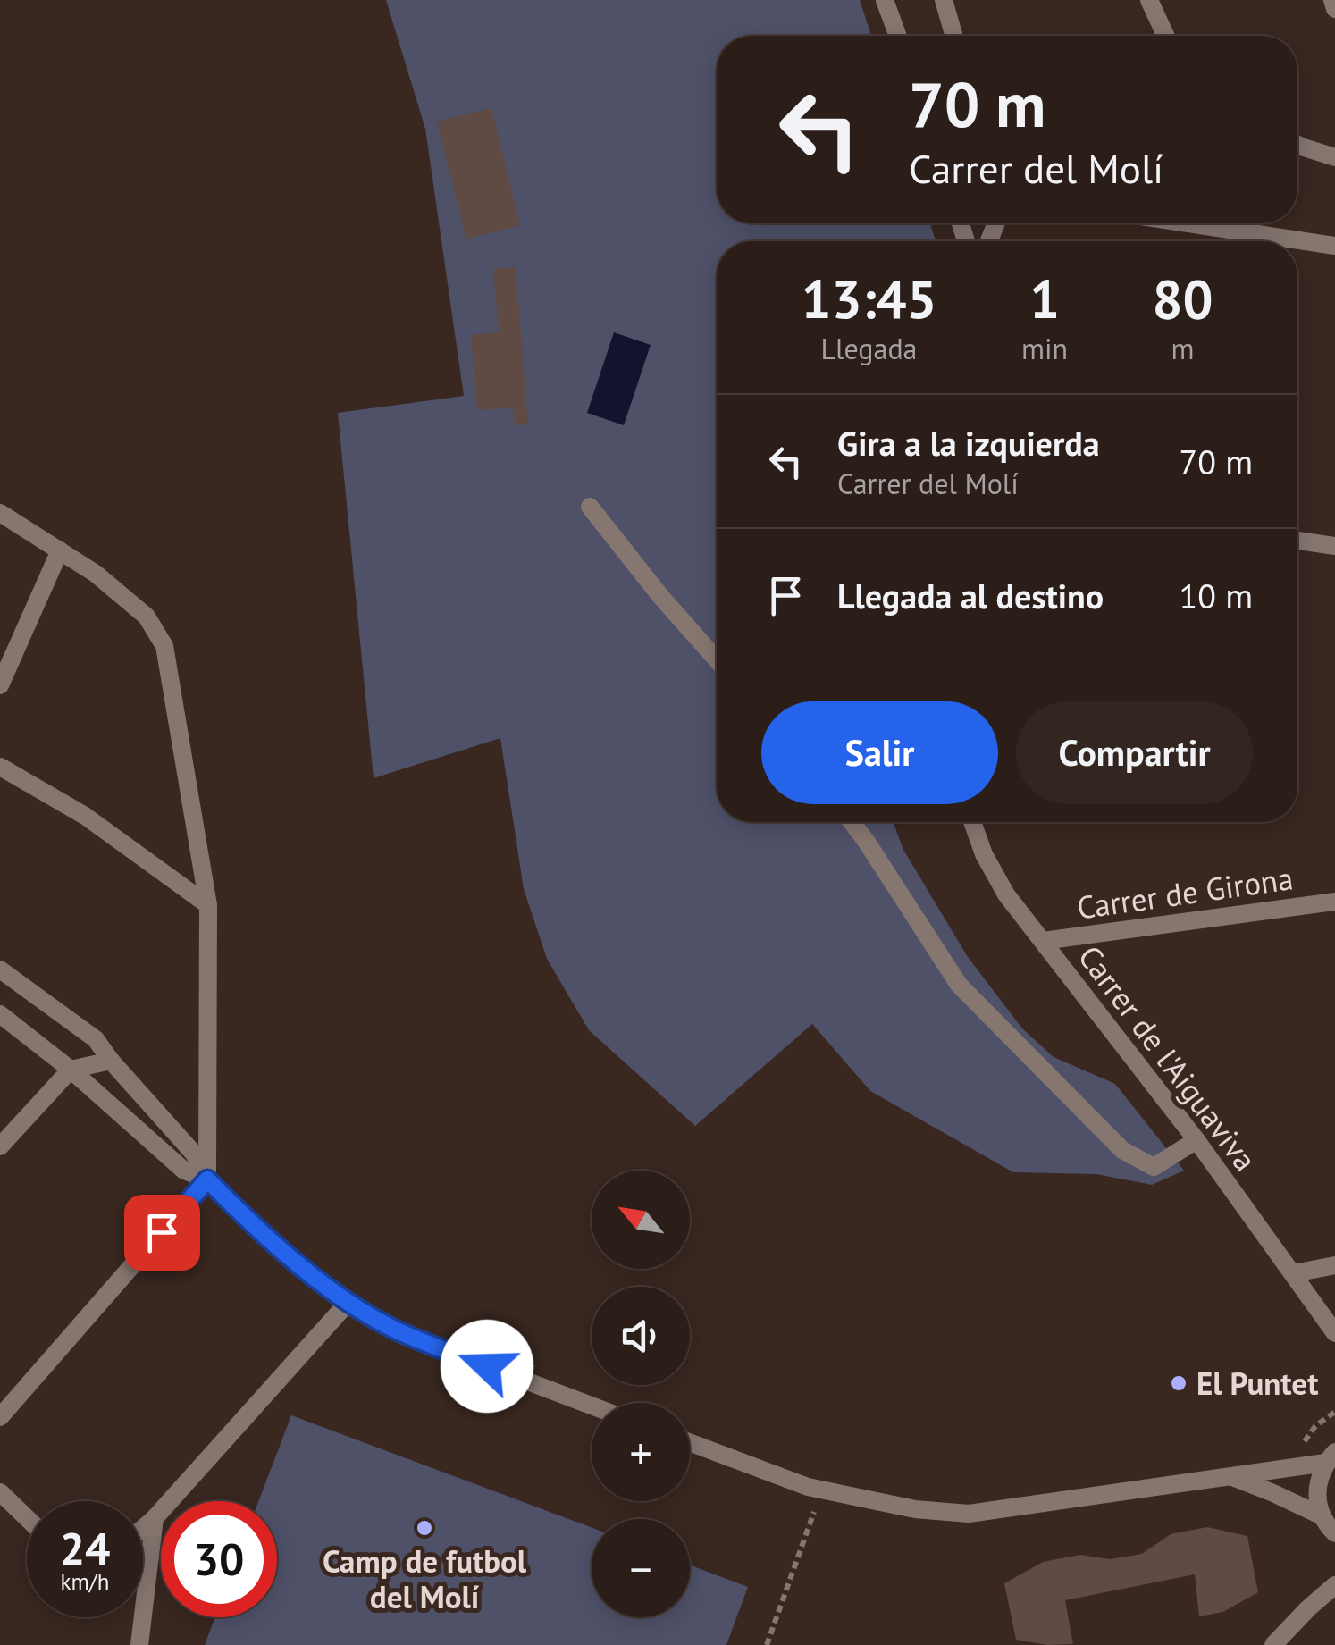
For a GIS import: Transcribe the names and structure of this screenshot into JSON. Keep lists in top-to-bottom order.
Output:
{
  "streets": {
    "street": ["Carrer de Girona", "Carrer de l'Aiguaviva"]
  },
  "crossings": [
    ["Carrer de Girona", "Carrer de l'Aiguaviva"]
  ],
  "places": ["El Puntet", "Camp de futbol del Molí"],
  "north": "top left",
  "page": {
    "turn": ["70 m", "Carrer del Molí"],
    "eta": [
      "13:45",
      "Llegada",
      "1",
      "min",
      "80",
      "m"
    ],
    "list": [
      {
        "name": "Gira a la izquierda",
        "note": "Carrer del Molí",
        "value": "70 m"
      },
      {
        "name": "Llegada al destino",
        "value": "10 m"
      }
    ],
    "buttons": ["Salir", "Compartir"],
    "map_buttons": ["+", "−"],
    "speed": "24 km/h",
    "limit": "30"
  }
}
